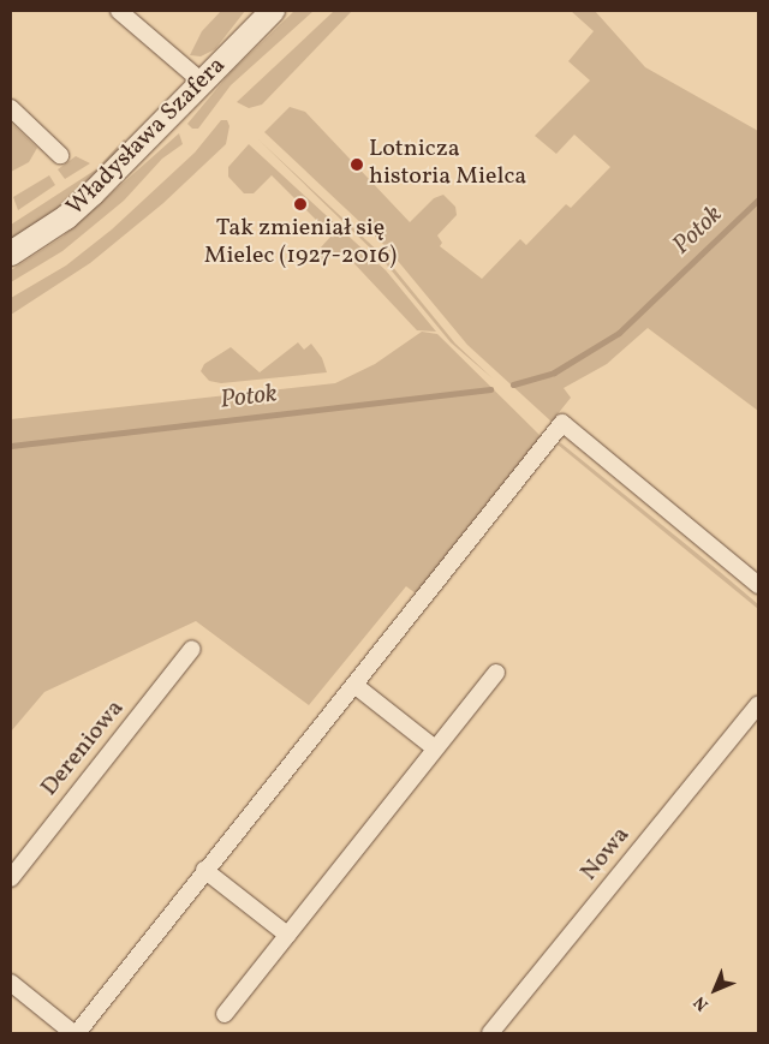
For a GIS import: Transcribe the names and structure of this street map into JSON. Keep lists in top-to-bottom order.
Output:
{
  "streets": {
    "street": ["Władysława Szafera", "Dereniowa", "Nowa"]
  },
  "water": ["Potok"],
  "places": ["Lotnicza historia Mielca", "Tak zmieniał się Mielec (1927-2016)"],
  "north": "bottom left"
}
